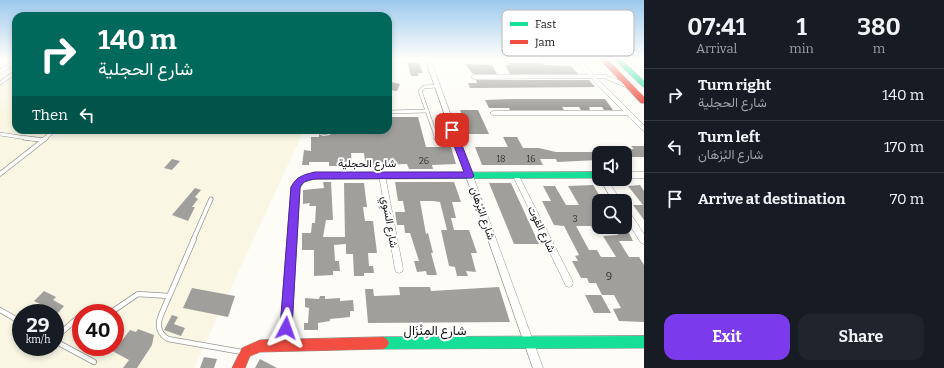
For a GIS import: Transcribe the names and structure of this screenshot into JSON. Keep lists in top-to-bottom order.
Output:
{
  "streets": {
    "street": [
      "شارع الحجلية",
      "شارع البُرْهَان",
      "شارع السَوِي",
      "شارع القوت",
      "شارع المِنْزَال"
    ]
  },
  "crossings": [
    ["شارع الحجلية", "شارع البُرْهَان"],
    ["شارع الحجلية", "شارع السَوِي"],
    ["شارع الحجلية", "شارع القوت"],
    ["شارع الحجلية", "شارع المِنْزَال"],
    ["شارع البُرْهَان", "شارع المِنْزَال"]
  ],
  "house_numbers": [
    "18",
    "16",
    "26",
    "3",
    "9"
  ],
  "legend": ["Fast", "Jam"],
  "page": {
    "eta": [
      "07:41",
      "Arrival",
      "1",
      "min",
      "380",
      "m"
    ],
    "turn": ["140 m", "شارع الحجلية"],
    "list": [
      {
        "name": "Turn right",
        "note": "شارع الحجلية",
        "value": "140 m"
      },
      {
        "name": "Turn left",
        "note": "شارع البُرْهَان",
        "value": "170 m"
      },
      {
        "name": "Arrive at destination",
        "value": "70 m"
      }
    ],
    "then": "Then",
    "speed": "29 km/h",
    "limit": "40",
    "buttons": ["Exit", "Share"]
  }
}
